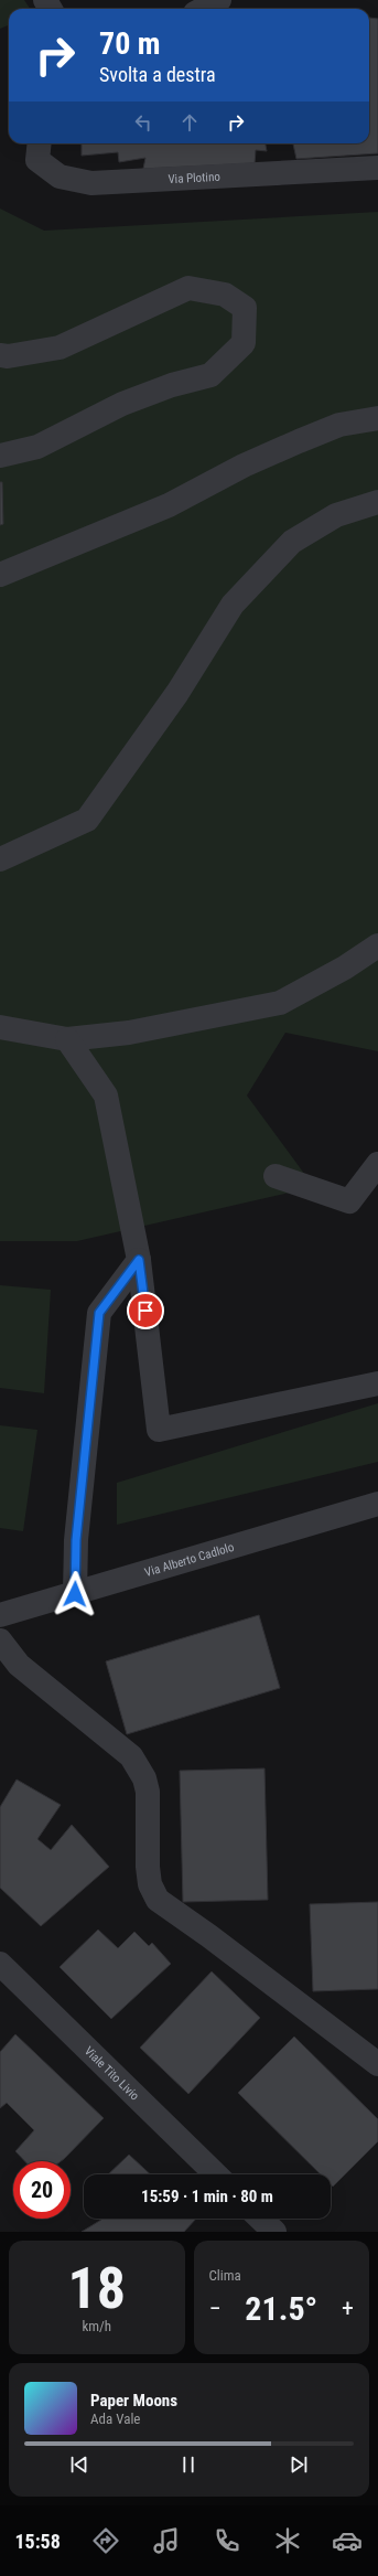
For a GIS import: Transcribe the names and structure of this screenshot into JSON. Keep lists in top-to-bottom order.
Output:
{
  "streets": {
    "street": ["Via Plotino", "Via Alberto Cadlolo", "Viale Tito Livio"]
  },
  "page": {
    "turn": ["70 m", "Svolta a destra"],
    "limit": "20",
    "trip": "15:59 · 1 min · 80 m",
    "tile": [
      ["18", "km/h"],
      "Clima"
    ],
    "heat": ["−", "21.5°", "+"],
    "song": ["Paper Moons", "Ada Vale"],
    "tabs": "15:58"
  }
}
